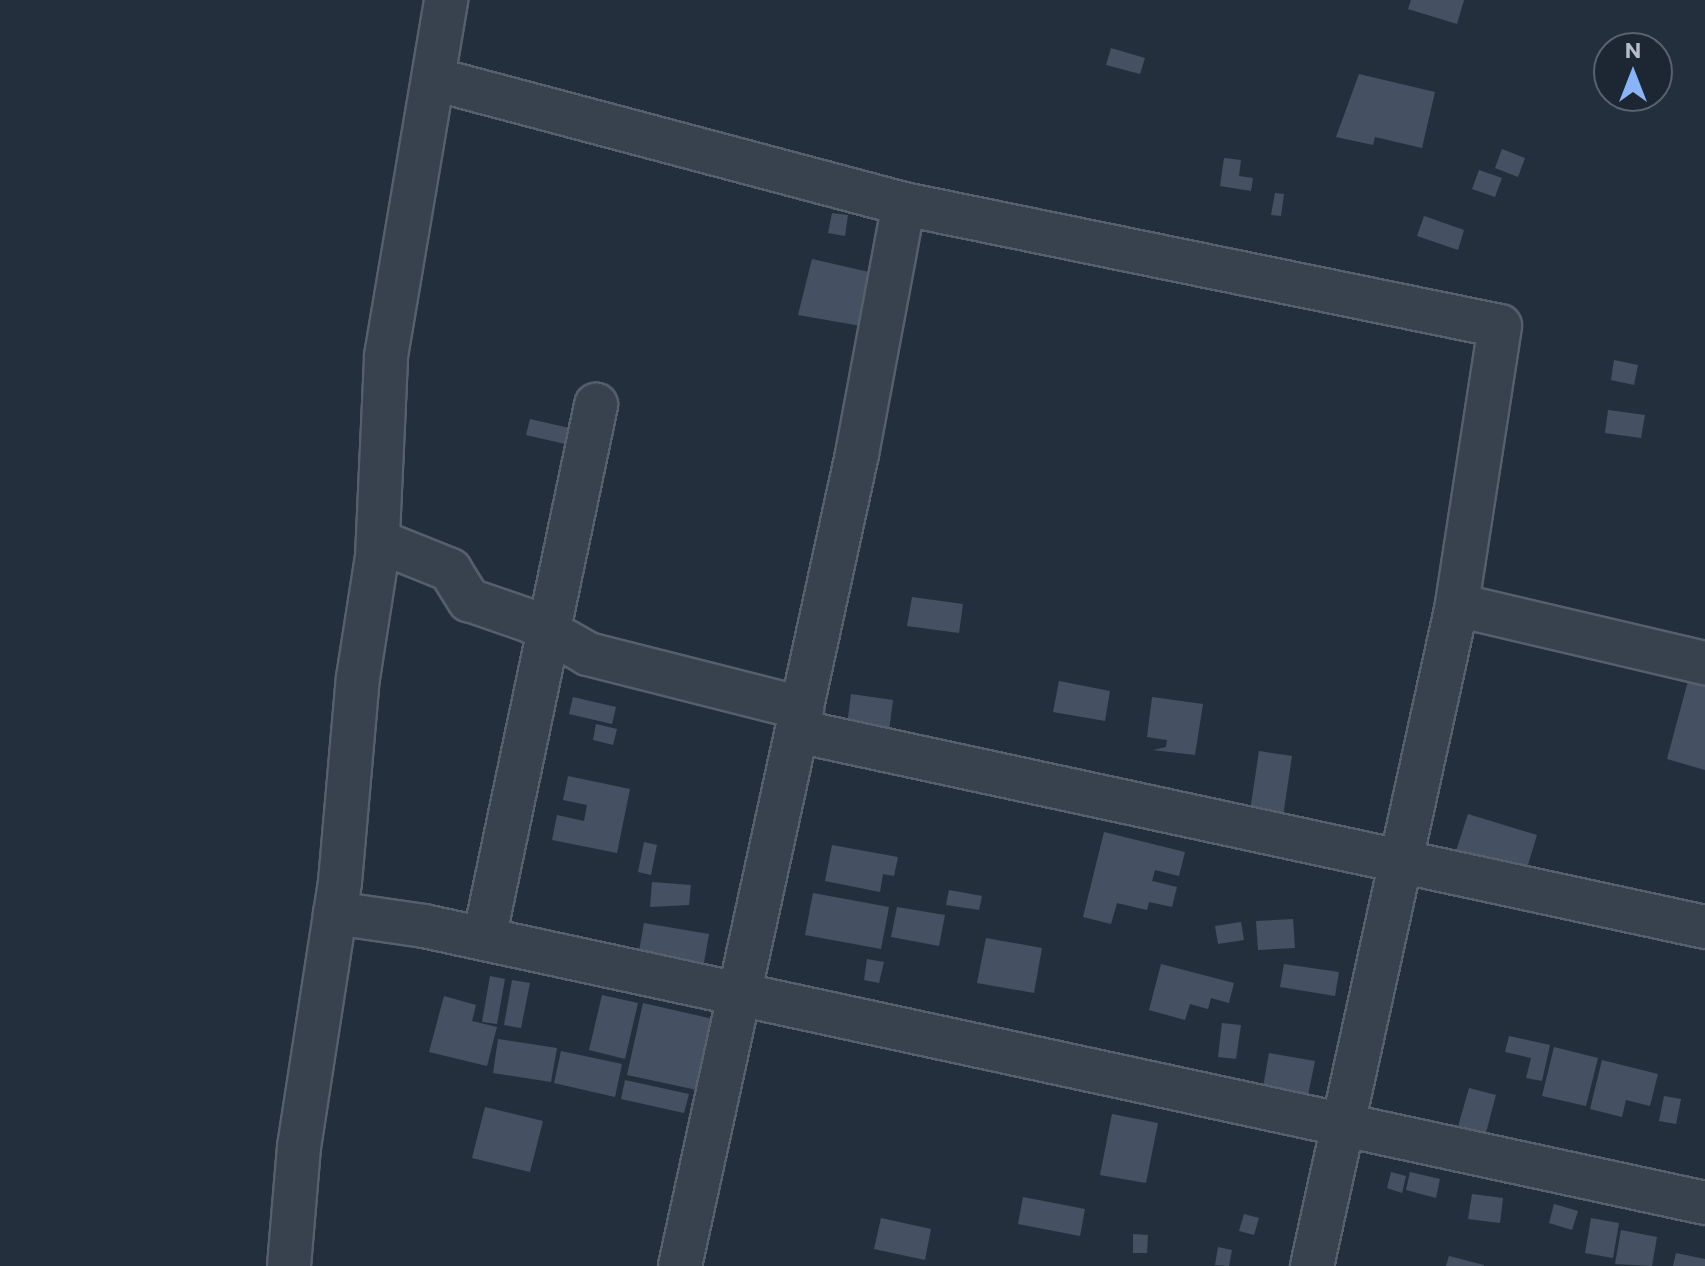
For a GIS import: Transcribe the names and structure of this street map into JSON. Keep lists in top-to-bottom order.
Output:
{
  "north": "top"
}
